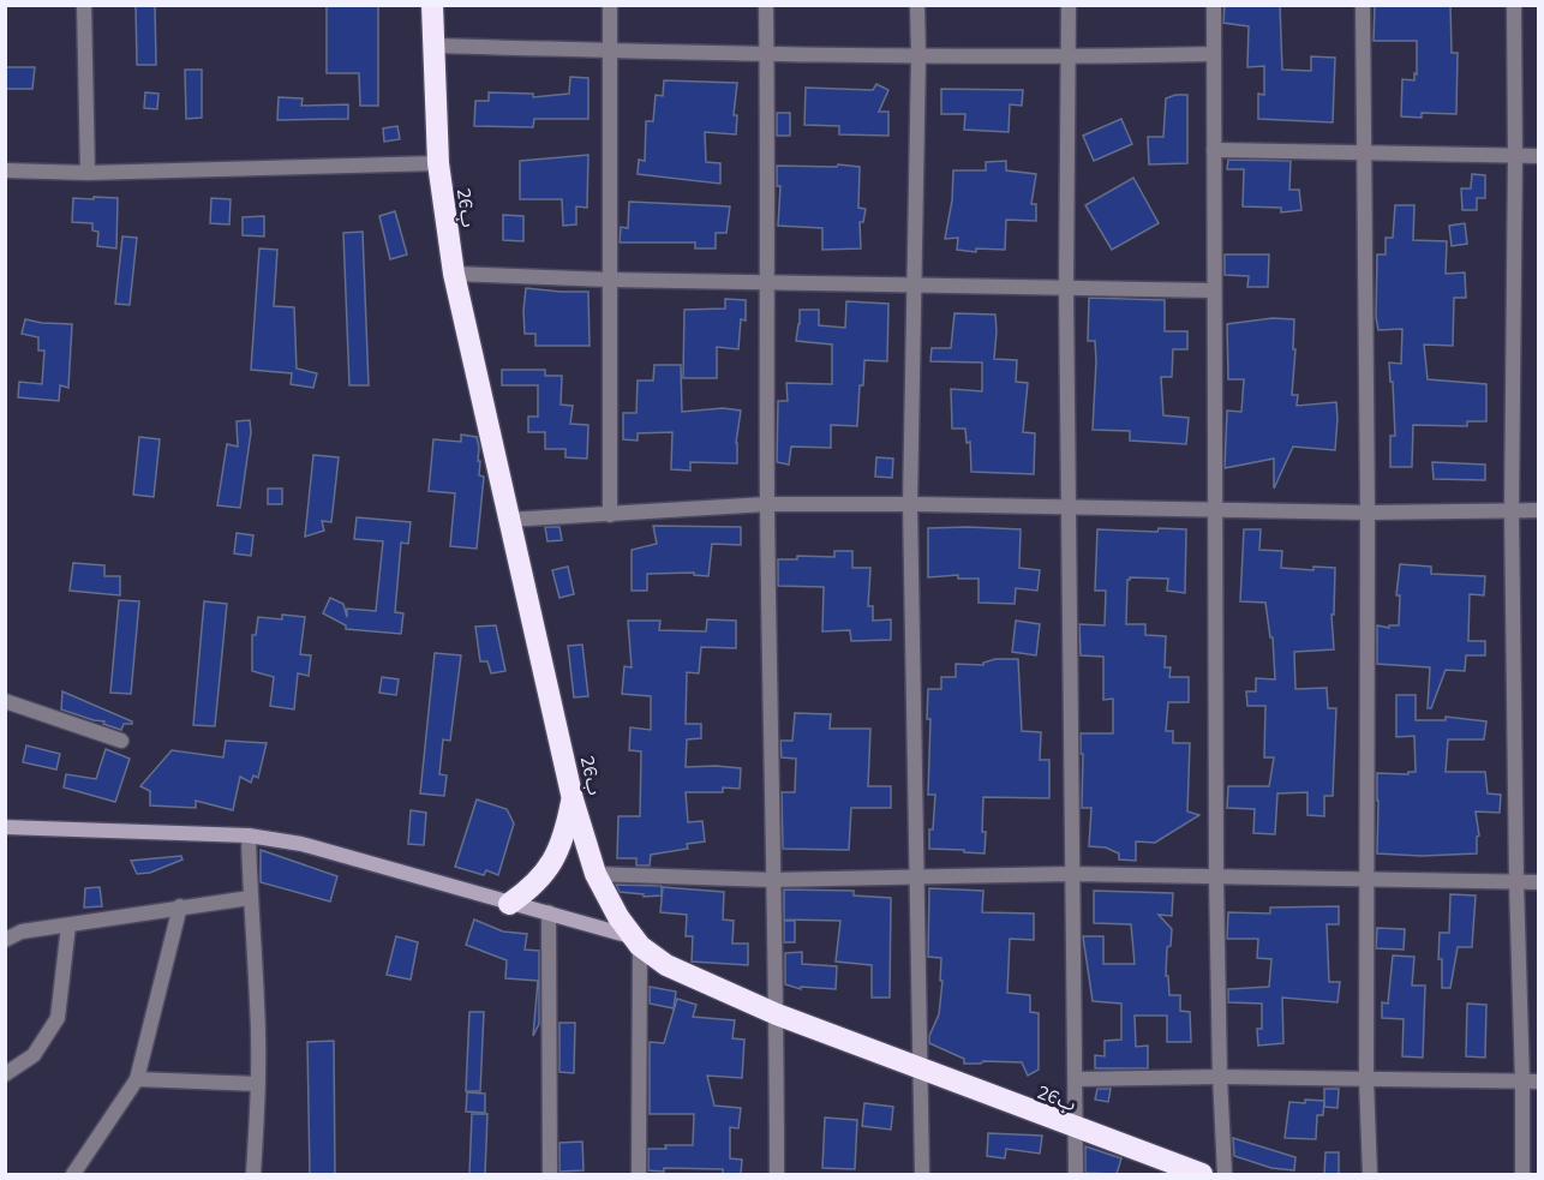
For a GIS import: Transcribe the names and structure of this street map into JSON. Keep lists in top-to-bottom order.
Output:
{
  "streets": {
    "highway": ["26ب"]
  }
}
